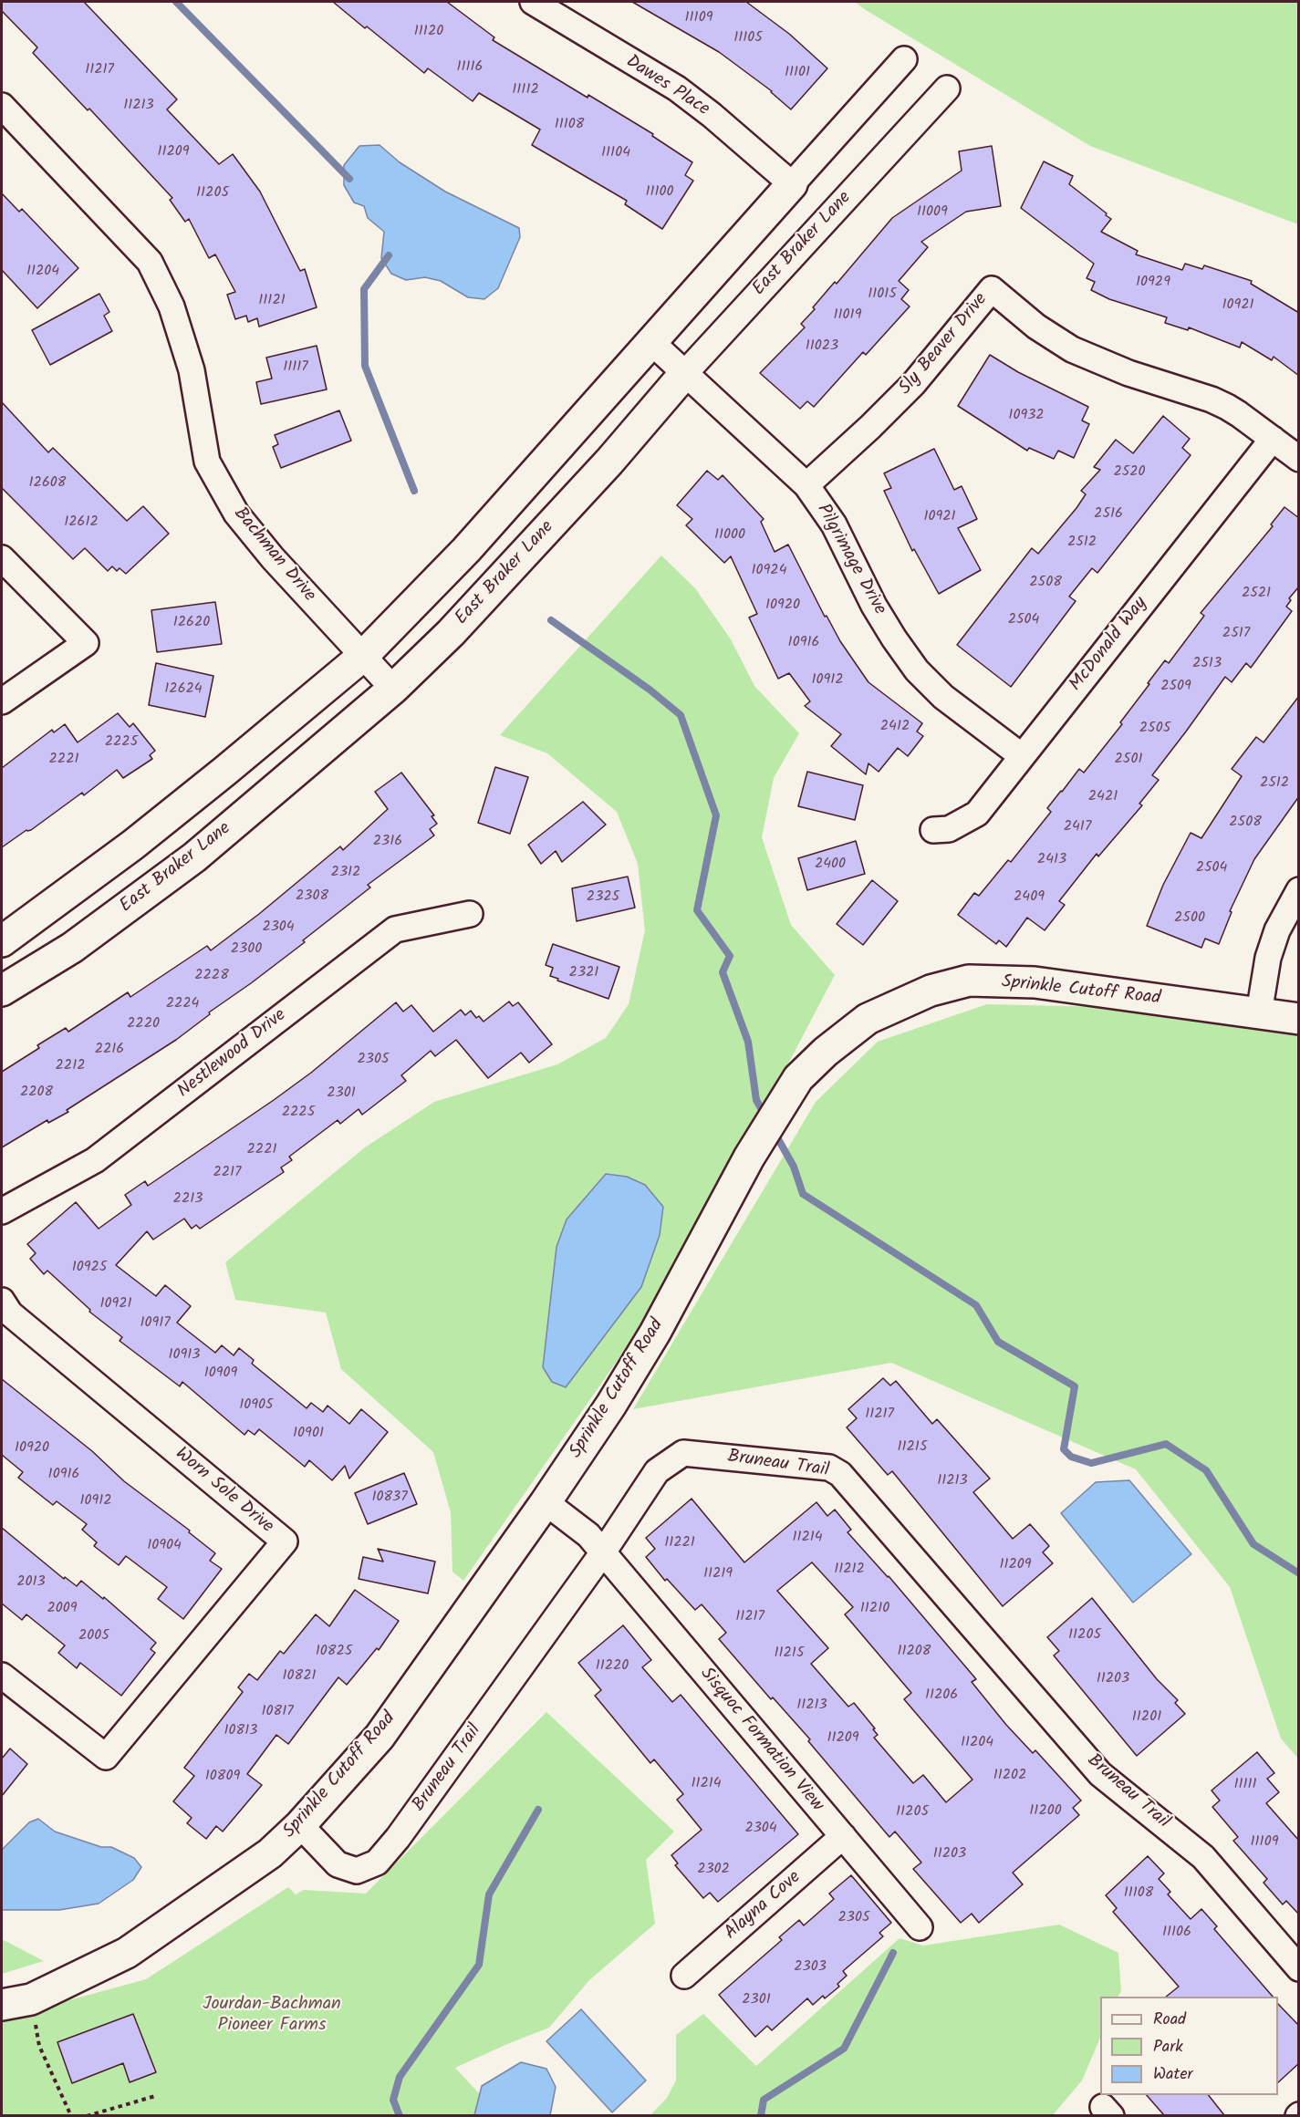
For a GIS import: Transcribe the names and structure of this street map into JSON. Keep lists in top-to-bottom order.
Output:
{
  "streets": {
    "street": [
      "Dawes Place",
      "East Braker Lane",
      "Sly Beaver Drive",
      "Bachman Drive",
      "Pilgrimage Drive",
      "McDonald Way",
      "Sprinkle Cutoff Road",
      "Nestlewood Drive",
      "Bruneau Trail",
      "Worn Sole Drive",
      "Sisquoc Formation View",
      "Alayna Cove"
    ]
  },
  "crossings": [
    ["East Braker Lane", "Bachman Drive"],
    ["East Braker Lane", "Pilgrimage Drive"],
    ["Sly Beaver Drive", "Pilgrimage Drive"],
    ["Sly Beaver Drive", "McDonald Way"],
    ["Pilgrimage Drive", "McDonald Way"],
    ["Sprinkle Cutoff Road", "Bruneau Trail"],
    ["Sprinkle Cutoff Road", "Sisquoc Formation View"],
    ["Bruneau Trail", "Sisquoc Formation View"],
    ["Sisquoc Formation View", "Alayna Cove"]
  ],
  "parks": ["Jourdan-Bachman Pioneer Farms"],
  "house_numbers": [
    "11109",
    "11120",
    "11105",
    "11116",
    "11217",
    "11101",
    "11112",
    "11213",
    "11108",
    "11209",
    "11104",
    "11100",
    "11205",
    "11009",
    "11204",
    "10929",
    "11015",
    "11121",
    "10921",
    "11019",
    "11023",
    "11117",
    "10932",
    "2520",
    "12608",
    "2516",
    "10921",
    "12612",
    "11000",
    "2512",
    "10924",
    "2508",
    "2521",
    "10920",
    "2504",
    "12620",
    "2517",
    "10916",
    "2513",
    "10912",
    "2509",
    "12624",
    "2412",
    "2505",
    "2225",
    "2221",
    "2501",
    "2512",
    "2421",
    "2508",
    "2417",
    "2316",
    "2413",
    "2400",
    "2504",
    "2312",
    "2308",
    "2325",
    "2409",
    "2500",
    "2304",
    "2300",
    "2321",
    "2228",
    "2224",
    "2220",
    "2216",
    "2305",
    "2212",
    "2208",
    "2301",
    "2225",
    "2221",
    "2217",
    "2213",
    "10925",
    "10921",
    "10917",
    "10913",
    "10909",
    "10905",
    "11217",
    "10901",
    "11215",
    "10920",
    "10916",
    "11213",
    "10837",
    "10912",
    "11214",
    "11221",
    "10904",
    "11209",
    "11212",
    "11219",
    "2013",
    "2009",
    "11210",
    "11217",
    "11205",
    "2005",
    "10825",
    "11208",
    "11215",
    "11220",
    "10821",
    "11203",
    "11206",
    "11213",
    "10817",
    "11201",
    "10813",
    "11209",
    "11204",
    "11202",
    "10809",
    "11214",
    "11111",
    "11200",
    "11205",
    "2304",
    "11109",
    "11203",
    "2302",
    "11108",
    "2305",
    "11106",
    "2303",
    "2301"
  ],
  "legend": ["Road", "Park", "Water"]
}
